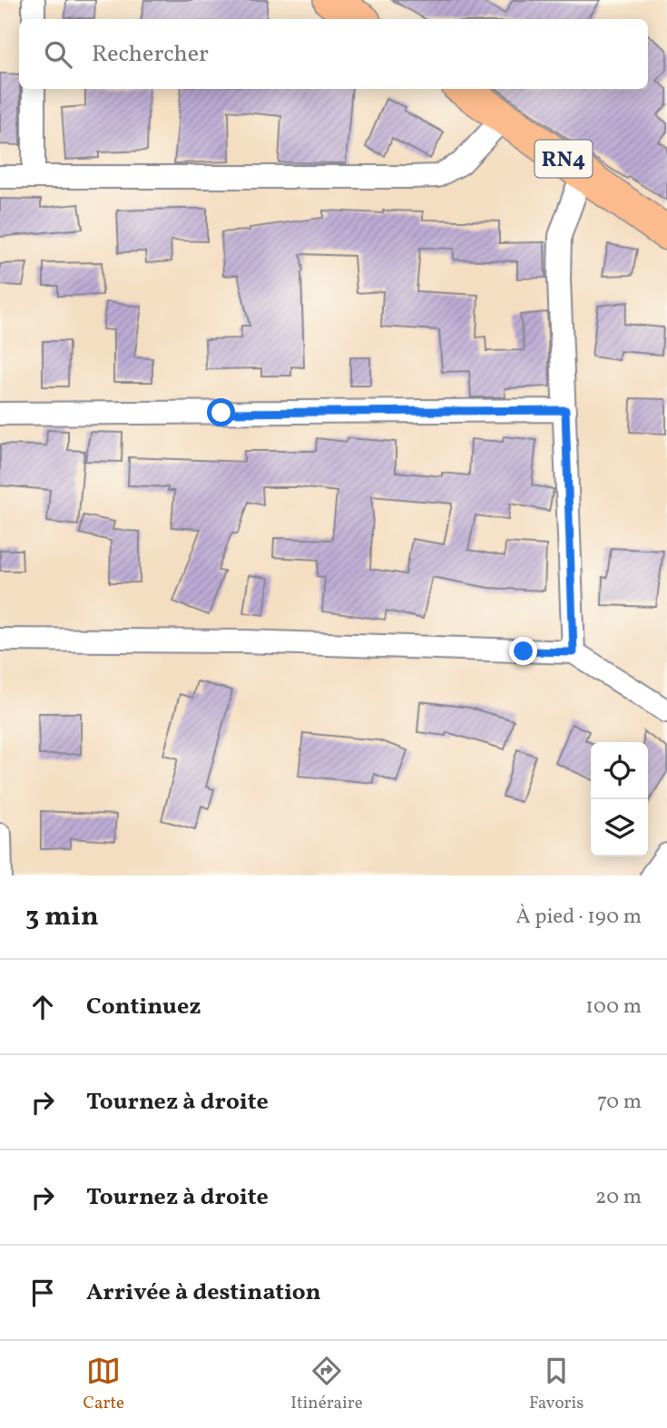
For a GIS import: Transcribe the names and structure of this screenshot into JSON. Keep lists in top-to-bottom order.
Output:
{
  "streets": {
    "highway": ["RN4"]
  },
  "page": {
    "search": "Rechercher",
    "heading": ["3 min", "À pied · 190 m"],
    "list": [
      ["Continuez", "100 m"],
      ["Tournez à droite", "70 m"],
      ["Tournez à droite", "20 m"],
      "Arrivée à destination"
    ],
    "nav": ["Carte", "Itinéraire", "Favoris"]
  }
}
